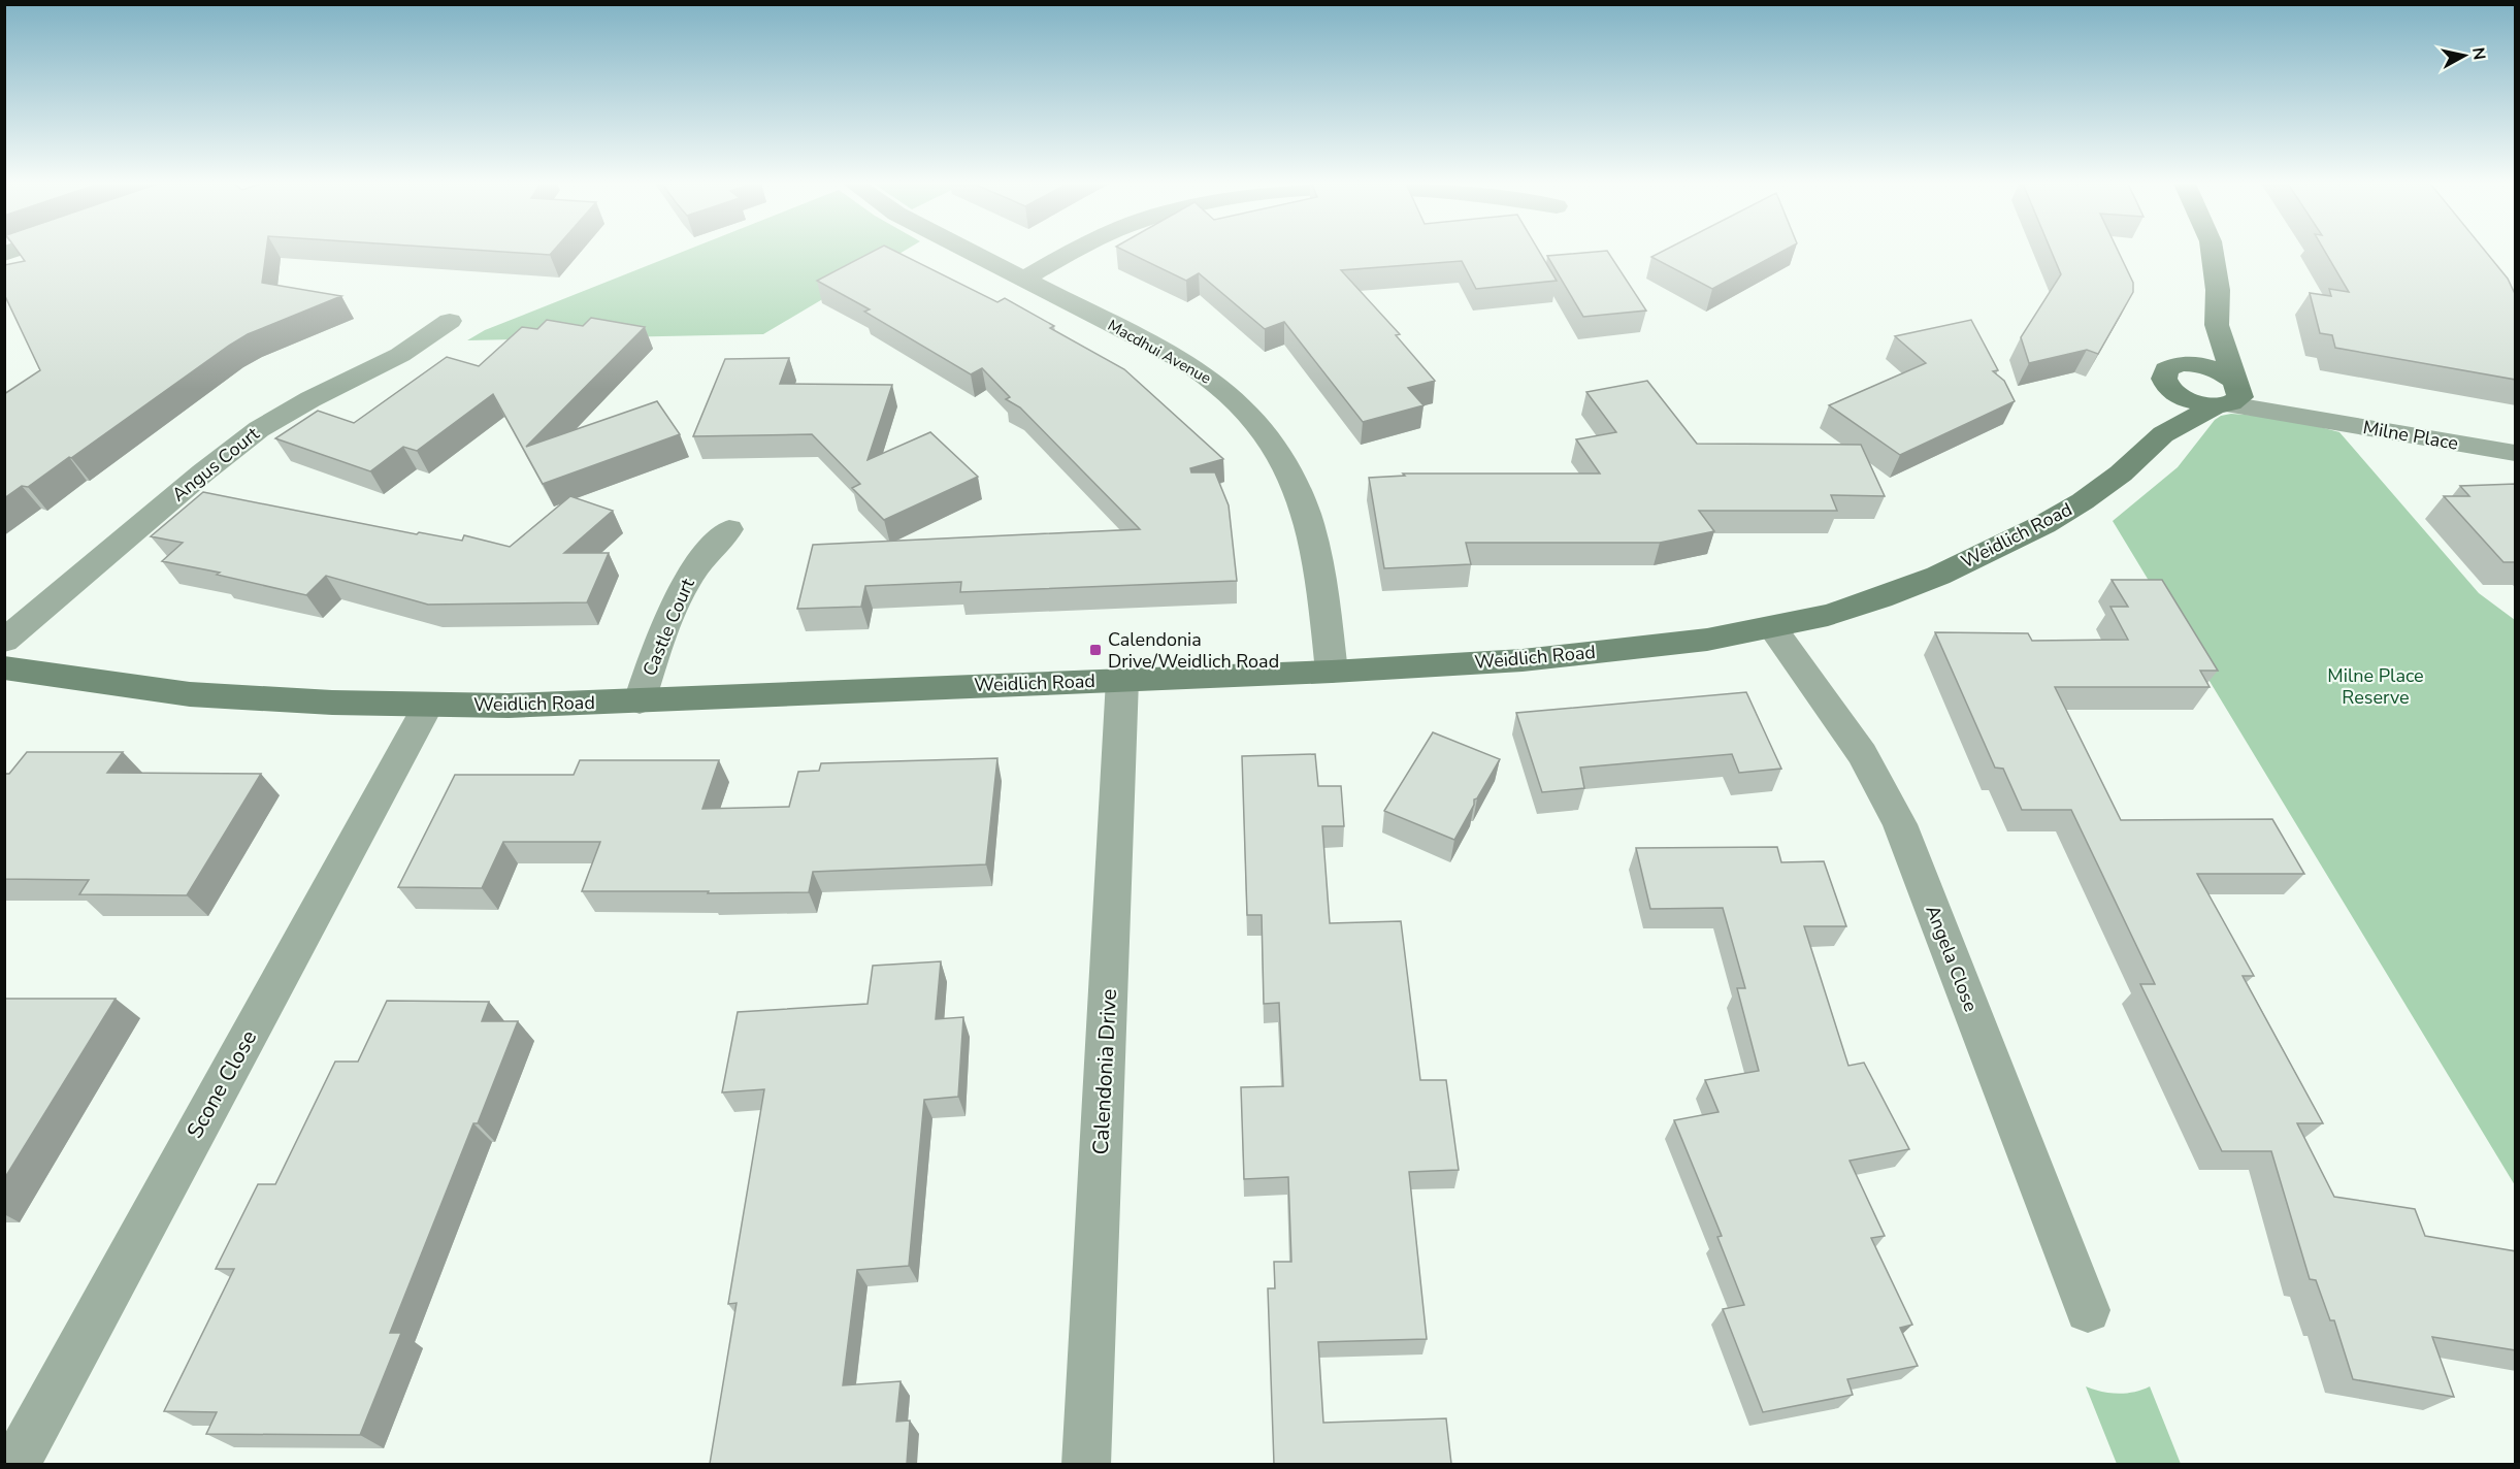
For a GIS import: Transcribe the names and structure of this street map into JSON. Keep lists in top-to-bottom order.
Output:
{
  "streets": {
    "street": [
      "Macdhui Avenue",
      "Milne Place",
      "Angus Court",
      "Weidlich Road",
      "Castle Court",
      "Angela Close",
      "Calendonia Drive",
      "Scone Close"
    ]
  },
  "crossings": [
    ["Macdhui Avenue", "Weidlich Road"],
    ["Milne Place", "Weidlich Road"],
    ["Weidlich Road", "Castle Court"],
    ["Weidlich Road", "Angela Close"],
    ["Weidlich Road", "Calendonia Drive"],
    ["Weidlich Road", "Scone Close"]
  ],
  "parks": ["Milne Place Reserve"],
  "places": {
    "transit": ["Calendonia Drive/Weidlich Road"]
  },
  "north": "right"
}
